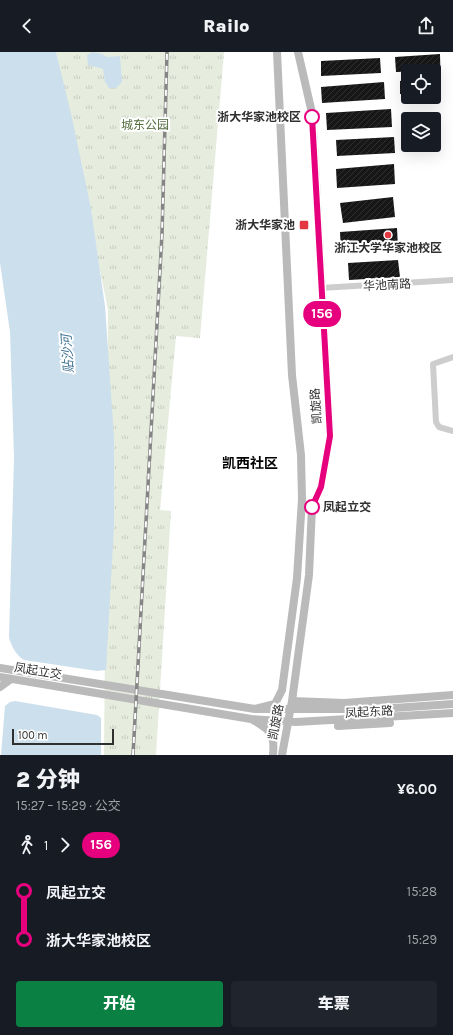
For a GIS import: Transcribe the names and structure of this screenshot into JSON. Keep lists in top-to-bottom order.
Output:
{
  "streets": {
    "main road": ["凯旋路", "凤起立交", "凤起东路"],
    "street": ["华池南路"]
  },
  "crossings": [
    ["华池南路", "凯旋路"],
    ["凯旋路", "凤起东路"]
  ],
  "districts": ["凯西社区"],
  "water": ["贴沙河"],
  "parks": ["城东公园"],
  "places": {
    "other": ["浙大华家池校区", "浙江大学华家池校区", "凤起立交"],
    "transit": ["浙大华家池"]
  },
  "lines": ["bus line 156"],
  "scale_bar": "100 m",
  "page": {
    "header": "Railo",
    "on_map": "156",
    "scale": "100 m",
    "heading": ["2 分钟", "15:27 – 15:29 · 公交", "¥6.00"],
    "legs": ["1", "156"],
    "list": [
      {
        "name": "凤起立交",
        "value": "15:28"
      },
      {
        "name": "浙大华家池校区",
        "value": "15:29"
      }
    ],
    "buttons": ["开始", "车票"]
  }
}
